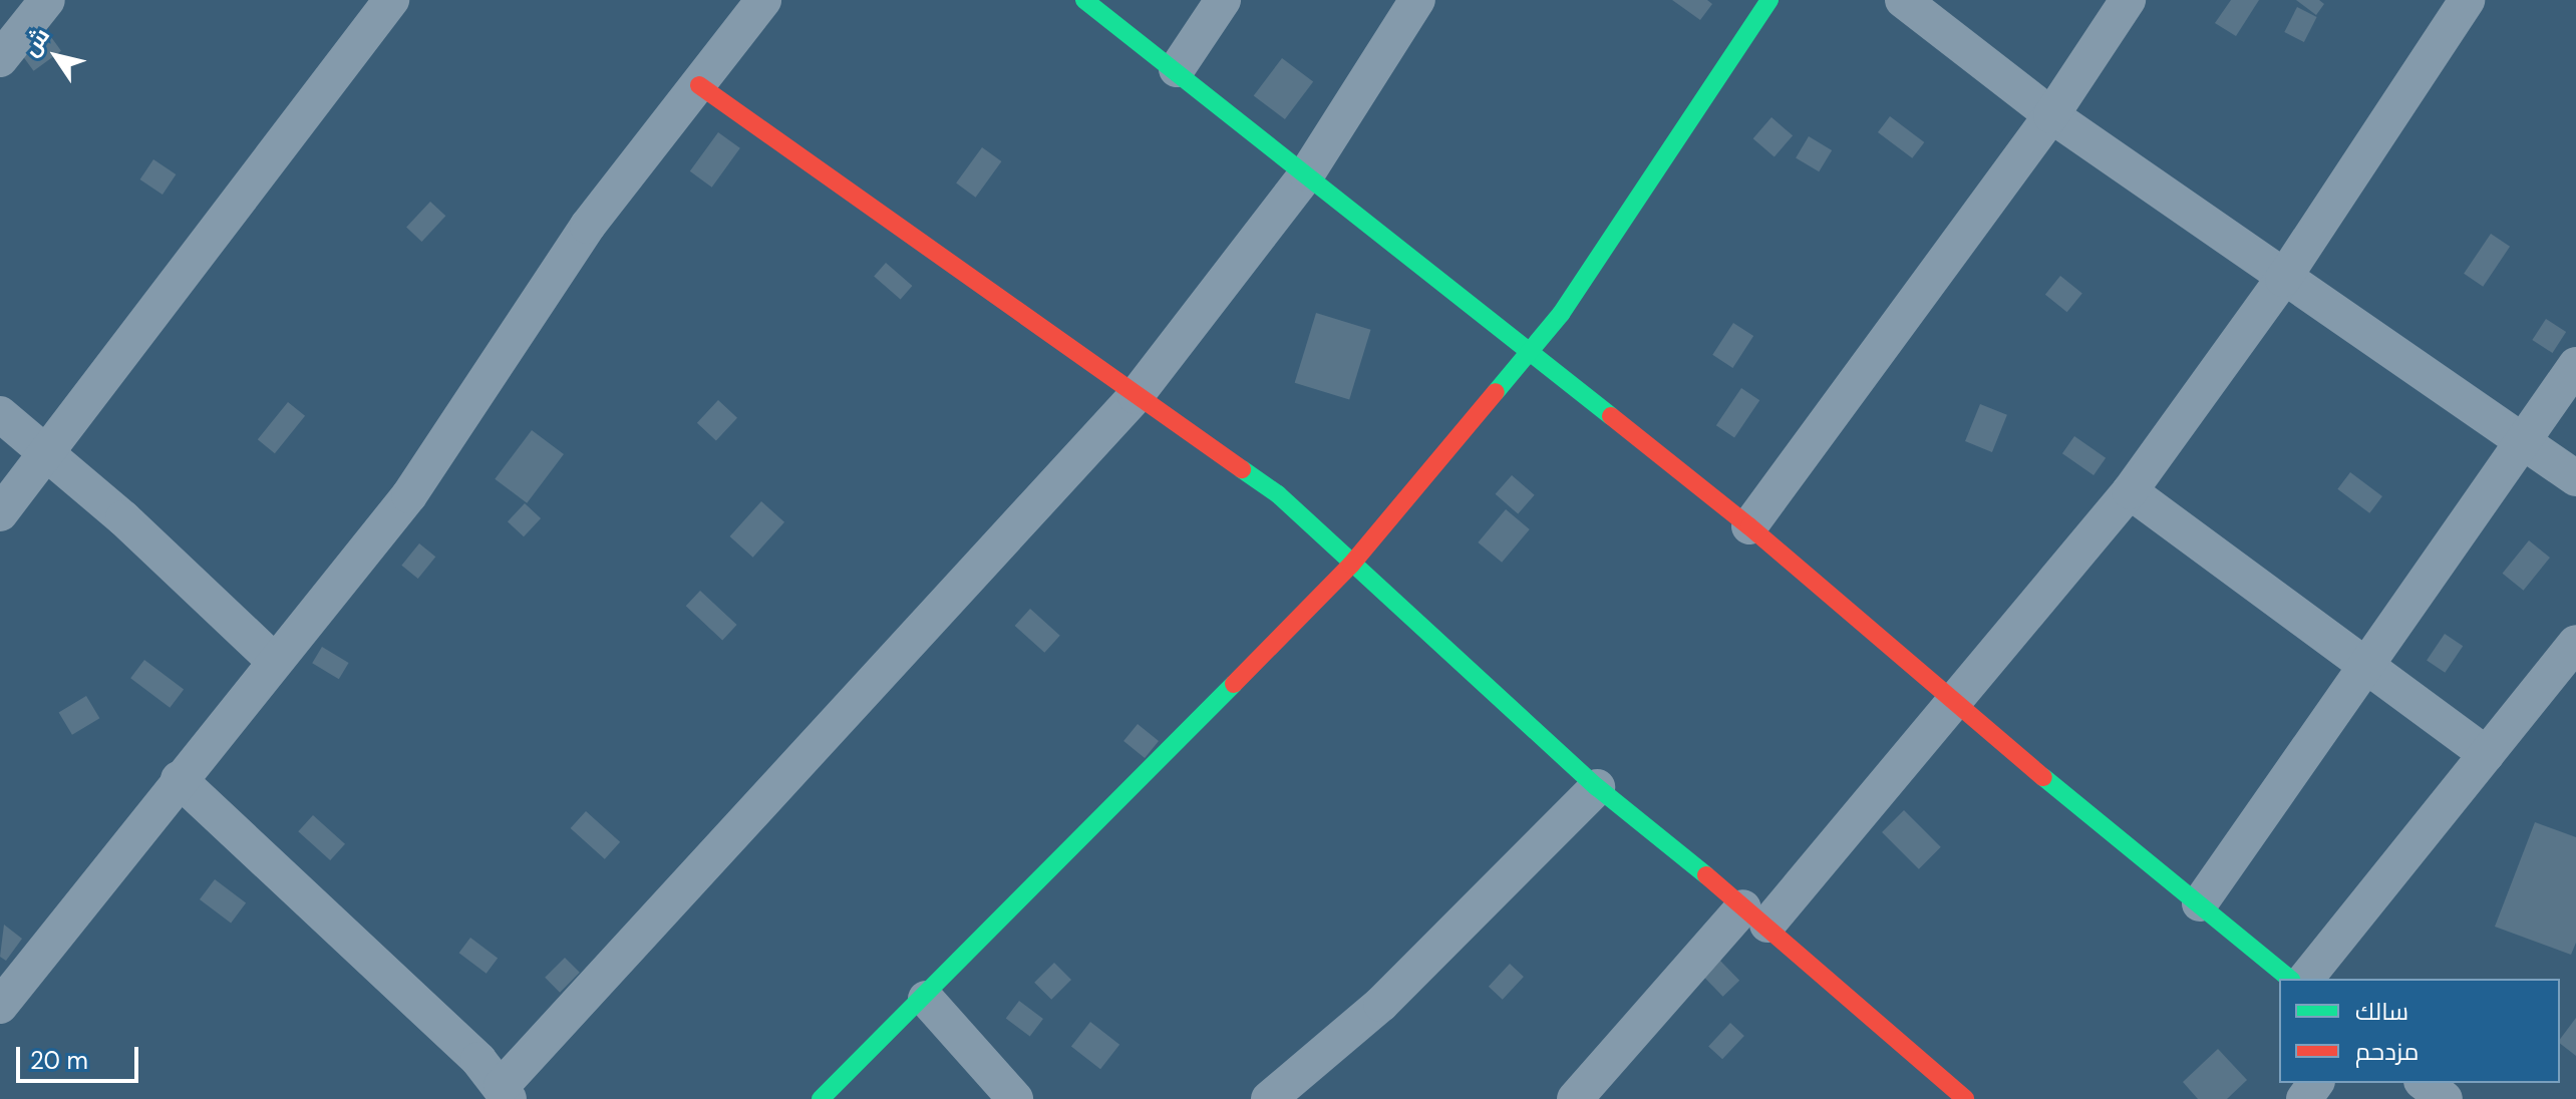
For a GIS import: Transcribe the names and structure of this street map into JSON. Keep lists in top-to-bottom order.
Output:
{
  "legend": ["سالك", "مزدحم"],
  "scale_bar": "20 m",
  "north": "top left"
}
